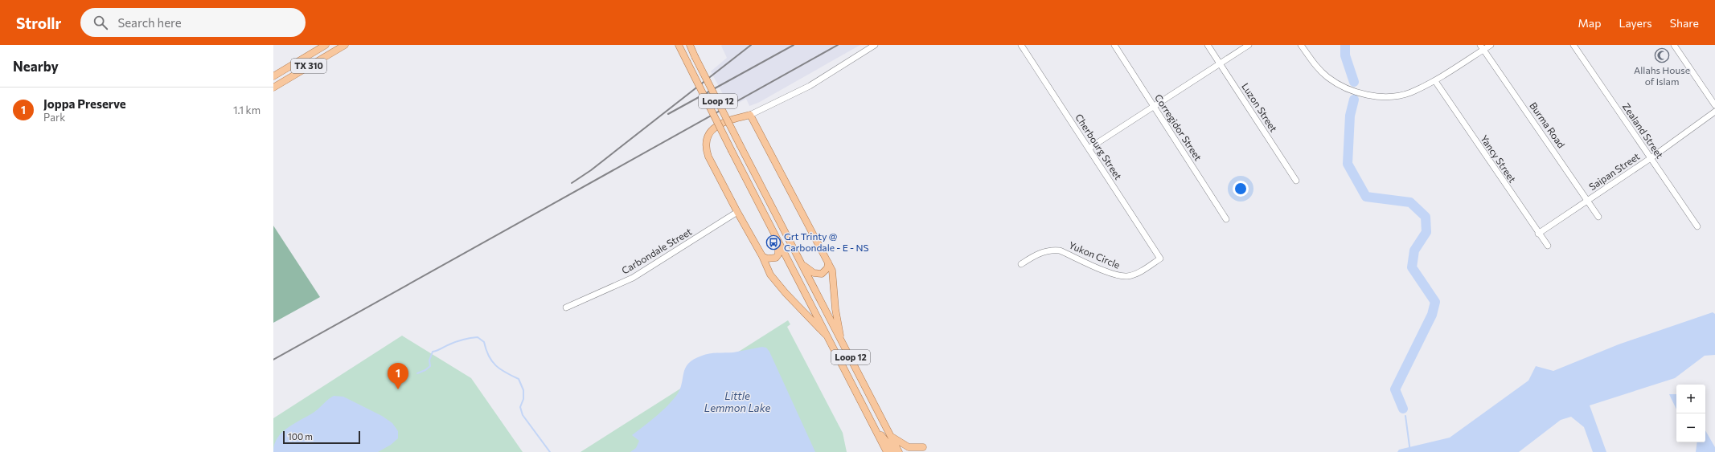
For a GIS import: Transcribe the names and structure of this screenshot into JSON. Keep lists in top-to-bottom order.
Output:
{
  "streets": {
    "main road": ["TX 310", "Loop 12"],
    "street": [
      "Luzon Street",
      "Burma Road",
      "Corregidor Street",
      "Zealand Street",
      "Cherbourg Street",
      "Yancy Street",
      "Saipan Street",
      "Carbondale Street",
      "Yukon Circle"
    ]
  },
  "crossings": [
    ["Burma Road", "Saipan Street"],
    ["Zealand Street", "Saipan Street"],
    ["Cherbourg Street", "Yukon Circle"],
    ["Yancy Street", "Saipan Street"]
  ],
  "water": ["Little Lemmon Lake"],
  "places": {
    "mosque": ["Allahs House of Islam"],
    "bus stop": ["Grt Trinty @ Carbondale - E - NS"]
  },
  "scale_bar": "100 m",
  "page": {
    "header": "Strollr",
    "search": "Search here",
    "nav": ["Map", "Layers", "Share"],
    "heading": "Nearby",
    "list": [
      {
        "mark": "1",
        "name": "Joppa Preserve",
        "note": "Park",
        "value": "1.1 km"
      }
    ],
    "pins": "1",
    "map_buttons": ["+", "−"],
    "scale": "100 m"
  }
}
